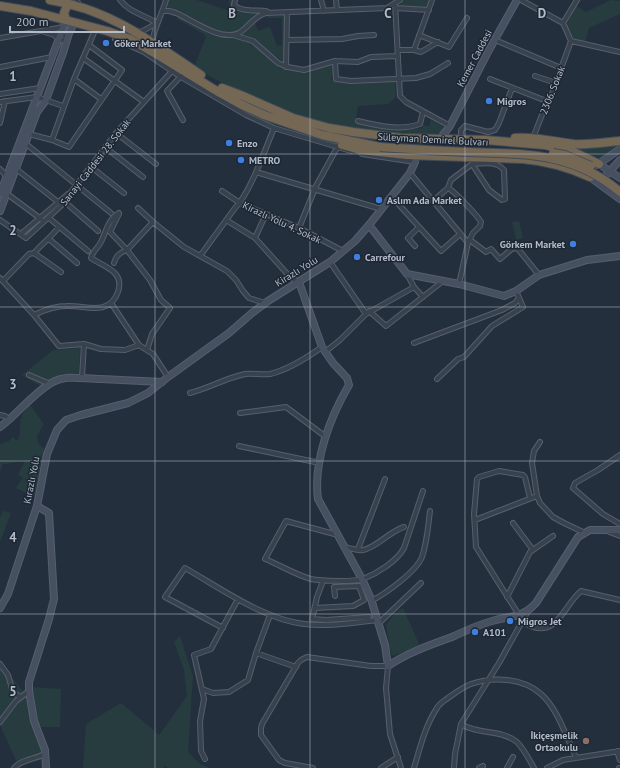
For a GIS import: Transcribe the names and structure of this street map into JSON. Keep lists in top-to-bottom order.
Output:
{
  "streets": {
    "highway": ["Süleyman Demirel Bulvarı"],
    "street": [
      "Kemer Caddesi",
      "2306. Sokak",
      "Sanayi Caddesi 28. Sokak",
      "Kirazlı Yolu 4. Sokak",
      "Kirazlı Yolu",
      "Kırazlı Yolu"
    ]
  },
  "crossings": [
    ["Süleyman Demirel Bulvarı", "Sanayi Caddesi 28. Sokak"],
    ["Kirazlı Yolu 4. Sokak", "Kirazlı Yolu"],
    ["Kirazlı Yolu", "Kırazlı Yolu"]
  ],
  "places": [
    "Göker Market",
    "Migros",
    "Enzo",
    "METRO",
    "Aslım Ada Market",
    "Görkem Market",
    "Carrefour",
    "Migros Jet",
    "A101",
    "İkiçeşmelik Ortaokulu"
  ],
  "scale_bar": "200 m",
  "grid": {
    "columns": ["B", "C", "D"],
    "rows": [
      "1",
      "2",
      "3",
      "4",
      "5"
    ]
  }
}
